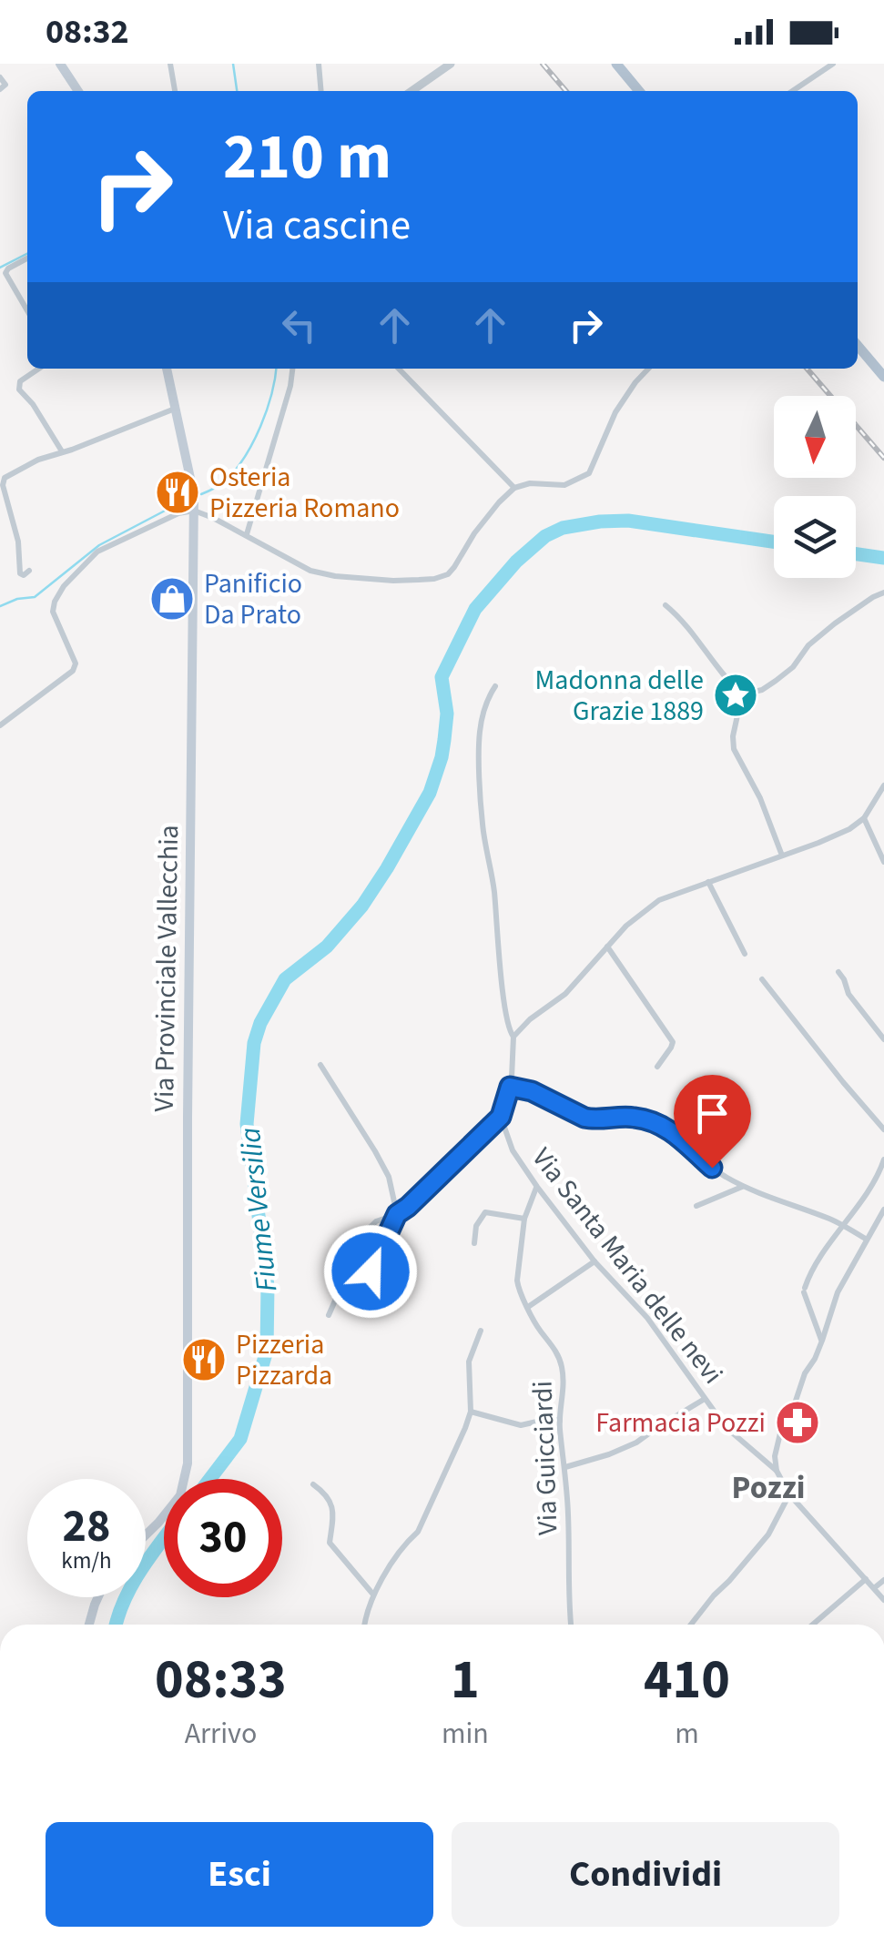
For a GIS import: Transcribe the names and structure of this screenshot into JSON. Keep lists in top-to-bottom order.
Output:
{
  "streets": {
    "main road": ["Via Provinciale Vallecchia"],
    "street": ["Via Santa Maria delle nevi", "Via Guicciardi"]
  },
  "crossings": [
    ["Via Santa Maria delle nevi", "Via Guicciardi"]
  ],
  "districts": ["Pozzi"],
  "water": ["Fiume Versilia"],
  "places": {
    "restaurant": ["Osteria Pizzeria Romano", "Pizzeria Pizzarda"],
    "shop": ["Panificio Da Prato"],
    "place": ["Madonna delle Grazie 1889"],
    "pharmacy": ["Farmacia Pozzi"]
  },
  "north": "bottom",
  "page": {
    "status": "08:32",
    "turn": ["210 m", "Via cascine"],
    "speed": "28 km/h",
    "limit": "30",
    "eta": [
      "08:33",
      "Arrivo",
      "1",
      "min",
      "410",
      "m"
    ],
    "buttons": ["Esci", "Condividi"]
  }
}
